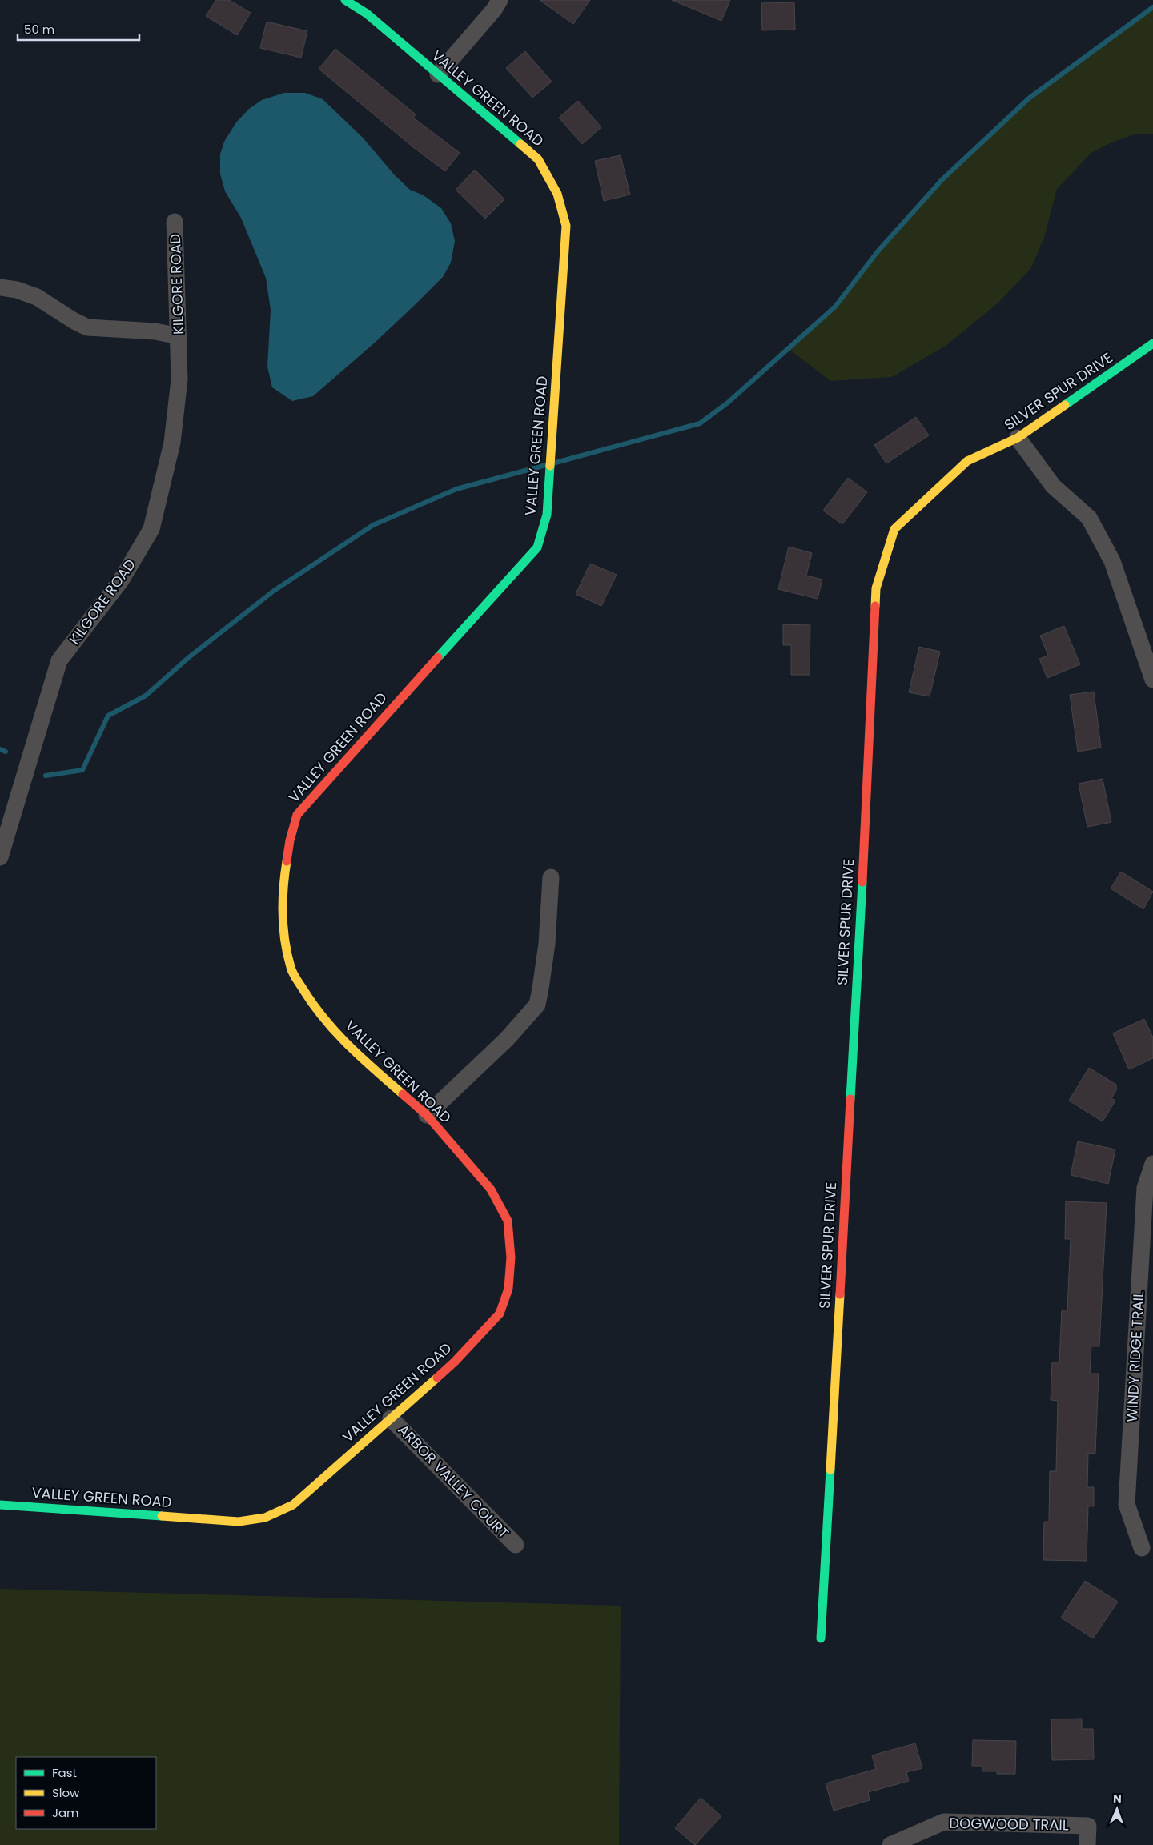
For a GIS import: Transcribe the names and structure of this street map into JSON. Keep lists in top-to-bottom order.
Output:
{
  "streets": {
    "street": [
      "VALLEY GREEN ROAD",
      "KILGORE ROAD",
      "SILVER SPUR DRIVE",
      "WINDY RIDGE TRAIL",
      "ARBOR VALLEY COURT",
      "DOGWOOD TRAIL"
    ]
  },
  "crossings": [
    ["VALLEY GREEN ROAD", "ARBOR VALLEY COURT"]
  ],
  "legend": ["Fast", "Slow", "Jam"],
  "scale_bar": "50 m",
  "north": "top"
}
